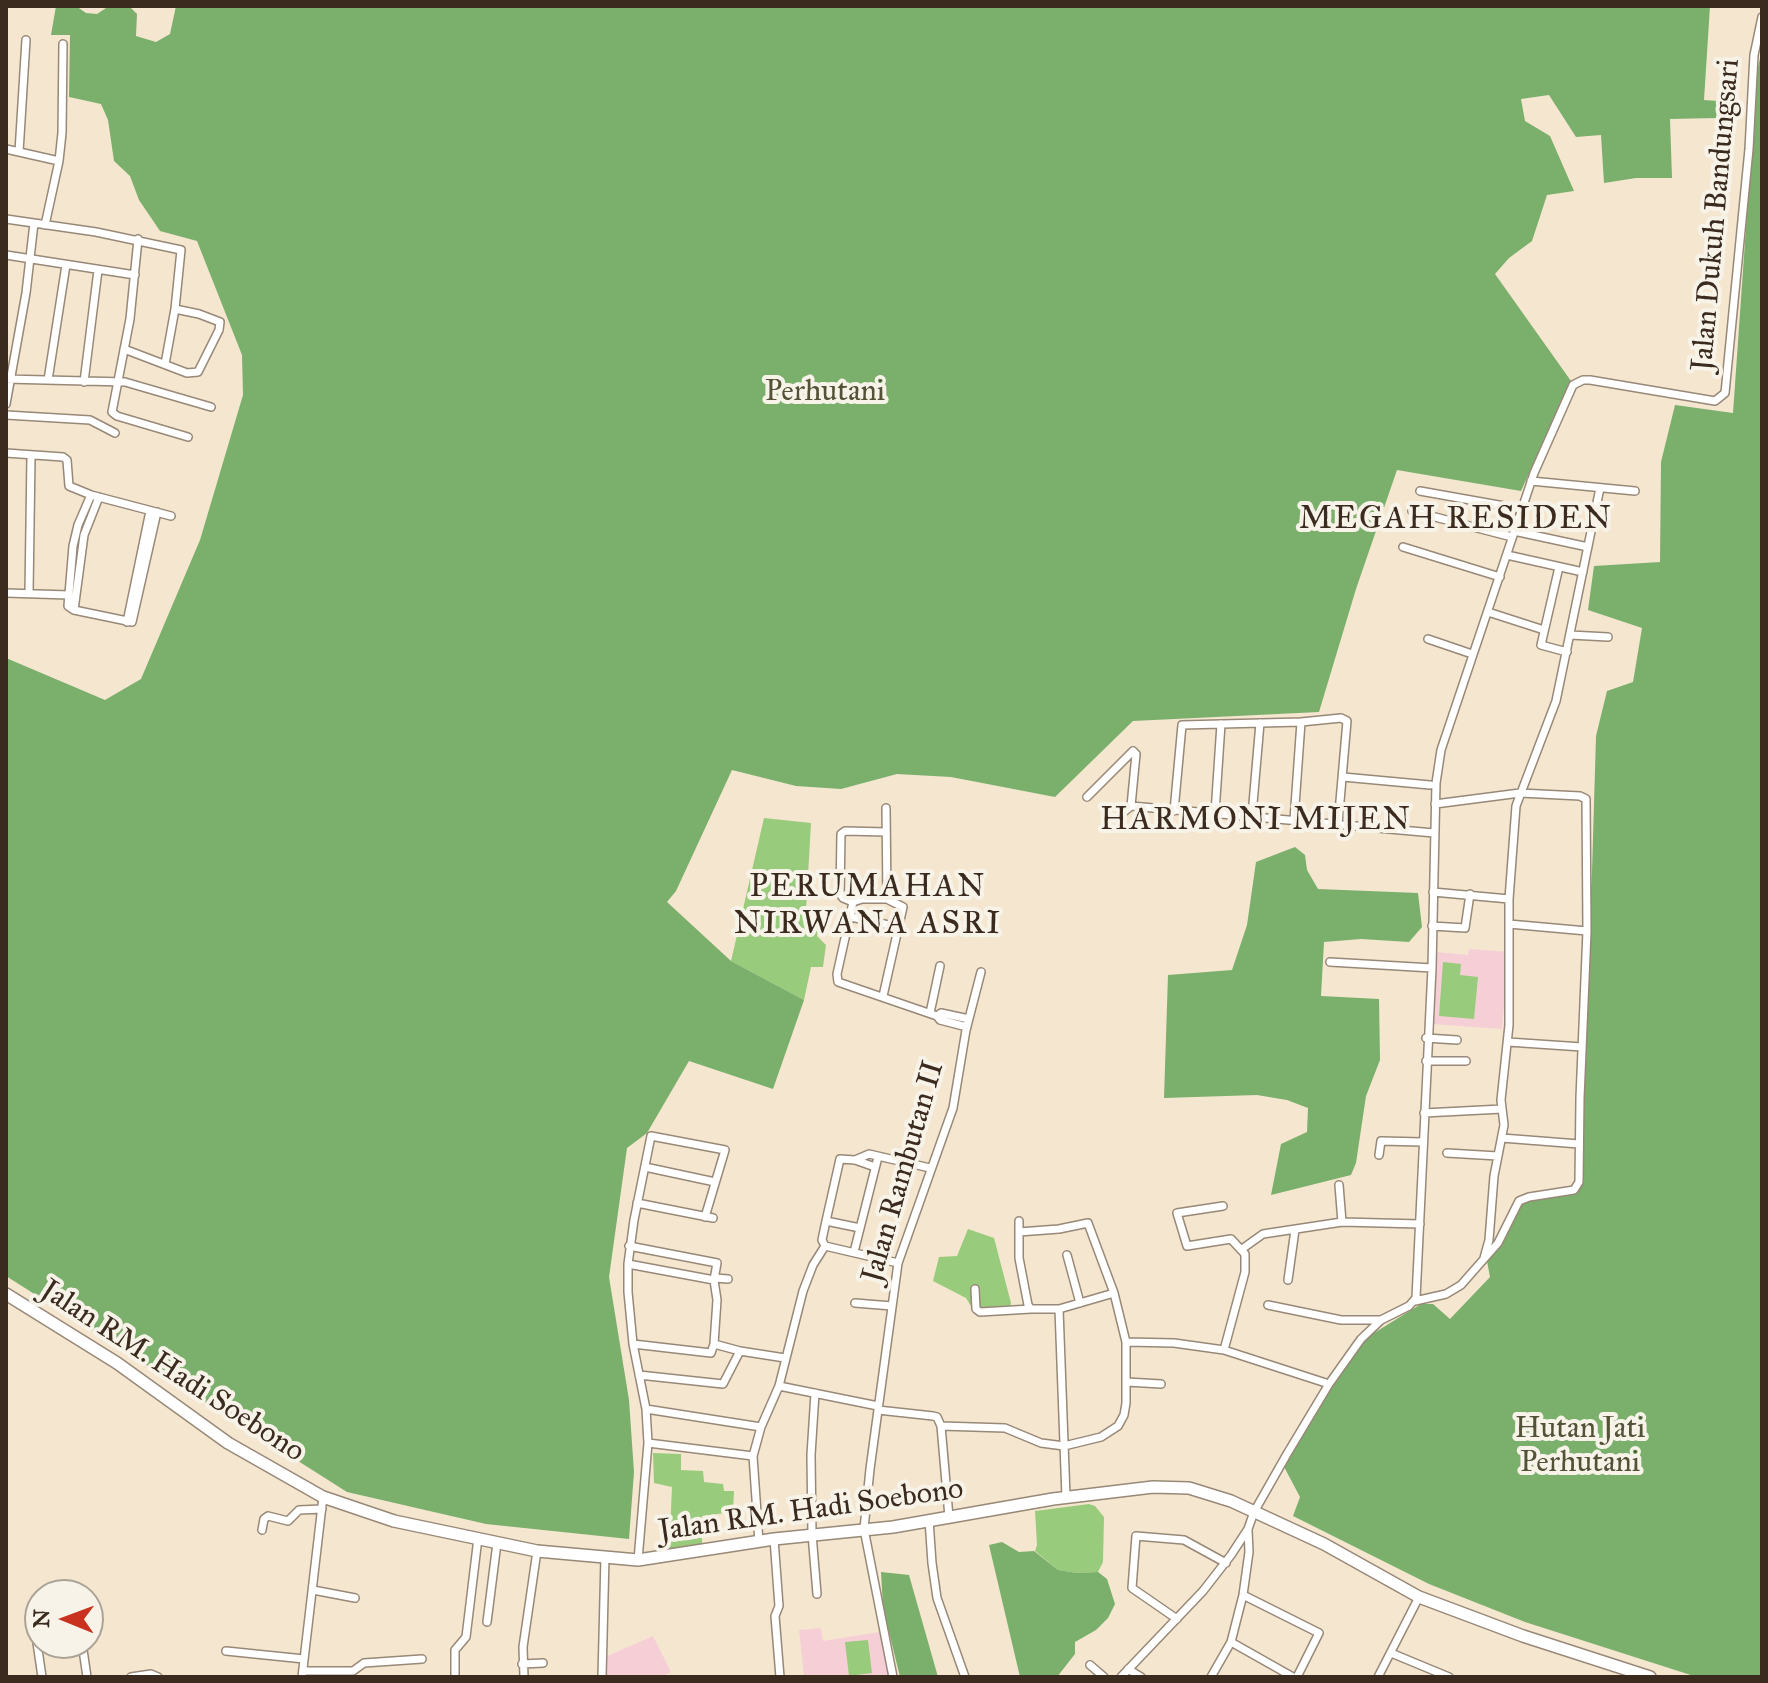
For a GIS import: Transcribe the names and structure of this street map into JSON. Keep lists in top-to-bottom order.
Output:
{
  "streets": {
    "main road": ["Jalan RM. Hadi Soebono"],
    "street": ["Jalan Dukuh Bandungsari", "Jalan Rambutan II"]
  },
  "crossings": [
    ["Jalan Rambutan II", "Jalan RM. Hadi Soebono"]
  ],
  "districts": ["MEGAH RESIDEN", "HARMONI MIJEN", "PERUMAHAN NIRWANA ASRI"],
  "parks": ["Perhutani", "Hutan Jati Perhutani"],
  "north": "left"
}
